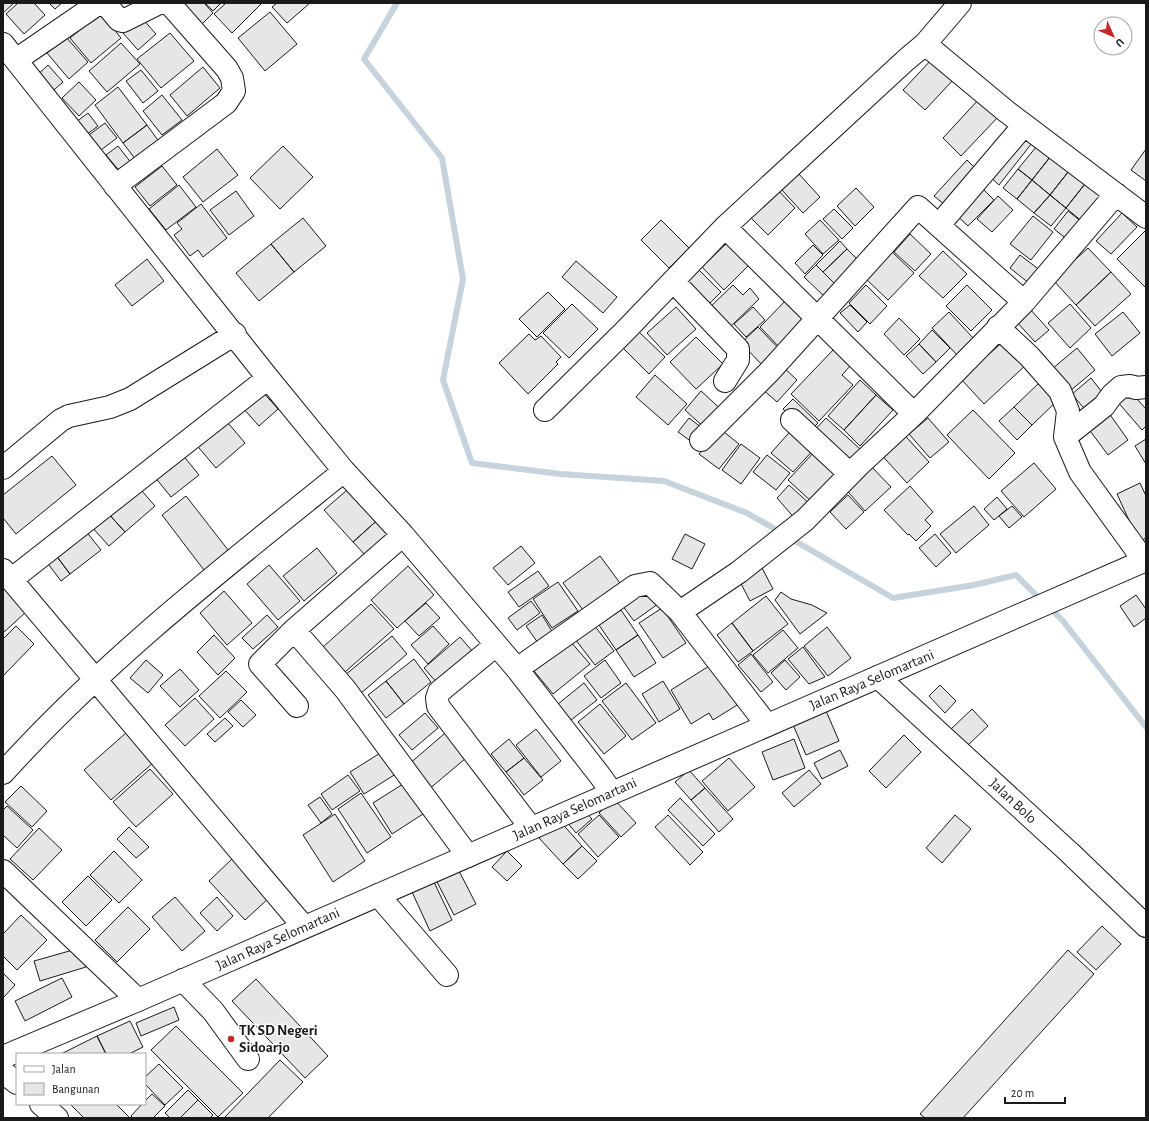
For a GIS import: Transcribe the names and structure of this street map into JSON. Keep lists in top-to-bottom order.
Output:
{
  "streets": {
    "street": ["Jalan Raya Selomartani", "Jalan Bolo"]
  },
  "crossings": [
    ["Jalan Raya Selomartani", "Jalan Bolo"]
  ],
  "places": ["TK SD Negeri Sidoarjo"],
  "legend": ["Jalan", "Bangunan"],
  "scale_bar": "20 m",
  "north": "bottom right"
}
